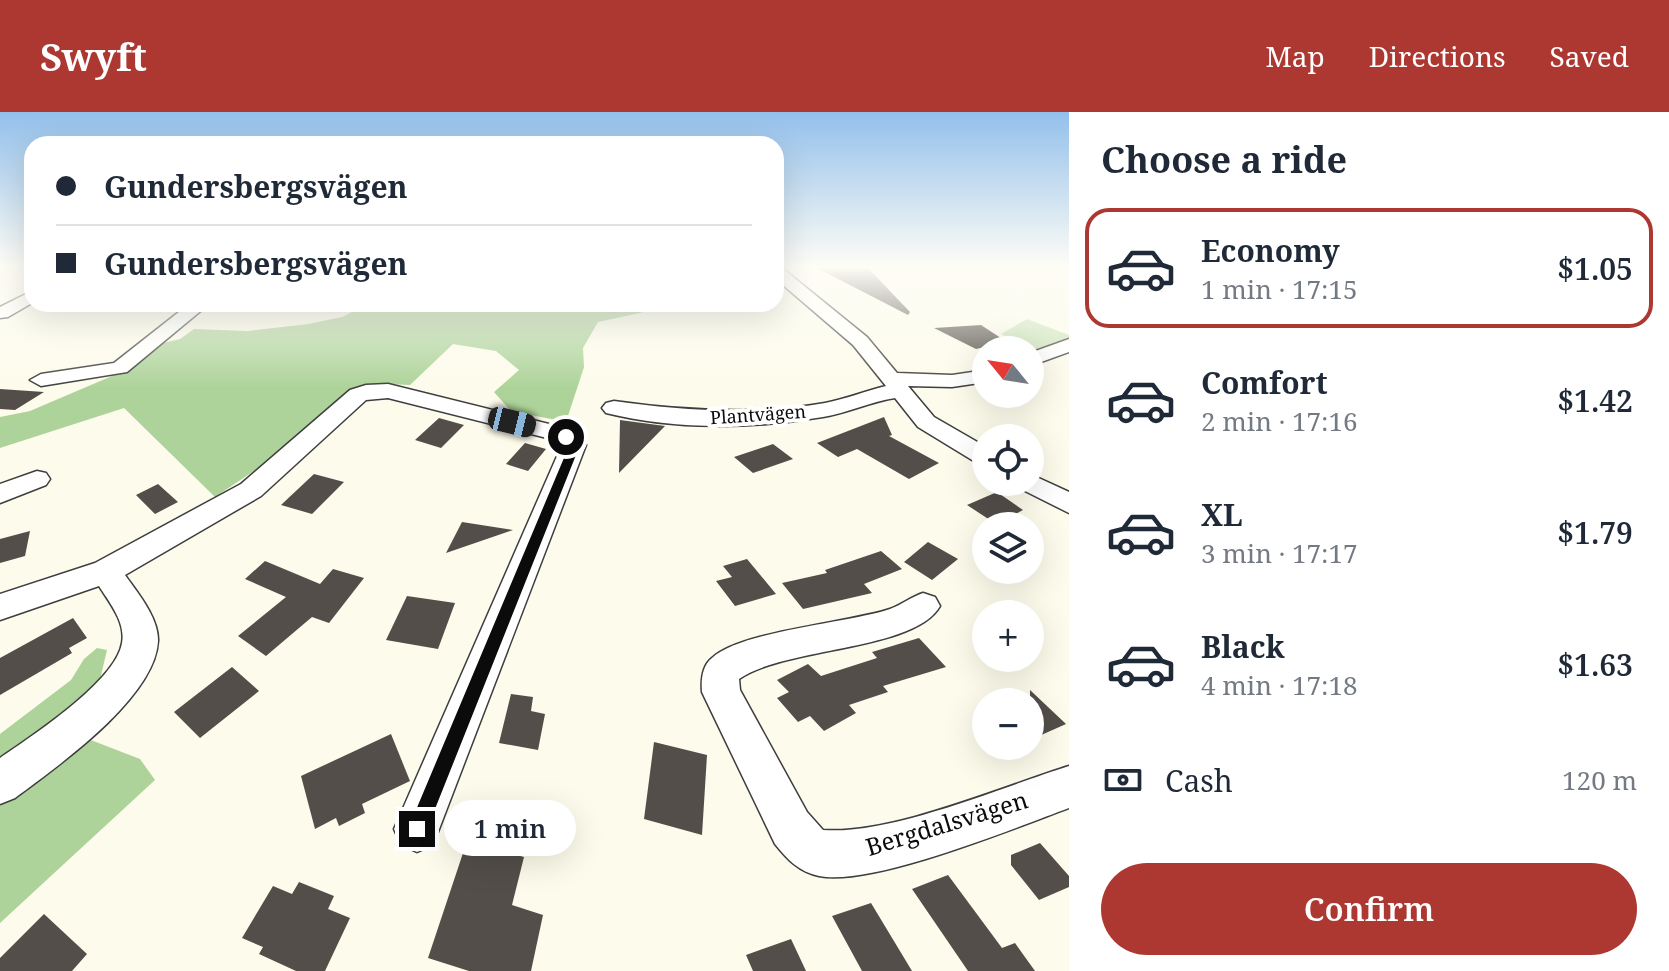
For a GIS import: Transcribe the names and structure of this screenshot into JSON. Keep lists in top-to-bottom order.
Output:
{
  "streets": {
    "street": ["Plantvägen", "Bergdalsvägen"]
  },
  "north": "top left",
  "page": {
    "header": "Swyft",
    "nav": ["Map", "Directions", "Saved"],
    "heading": "Choose a ride",
    "banner": ["Gundersbergsvägen", "Gundersbergsvägen"],
    "list": [
      {
        "name": "Economy",
        "note": "1 min · 17:15",
        "value": "$1.05"
      },
      {
        "name": "Comfort",
        "note": "2 min · 17:16",
        "value": "$1.42"
      },
      {
        "name": "XL",
        "note": "3 min · 17:17",
        "value": "$1.79"
      },
      {
        "name": "Black",
        "note": "4 min · 17:18",
        "value": "$1.63"
      }
    ],
    "map_buttons": ["+", "−"],
    "pay": ["Cash", "120 m"],
    "bubble": "1 min",
    "buttons": "Confirm"
  }
}
